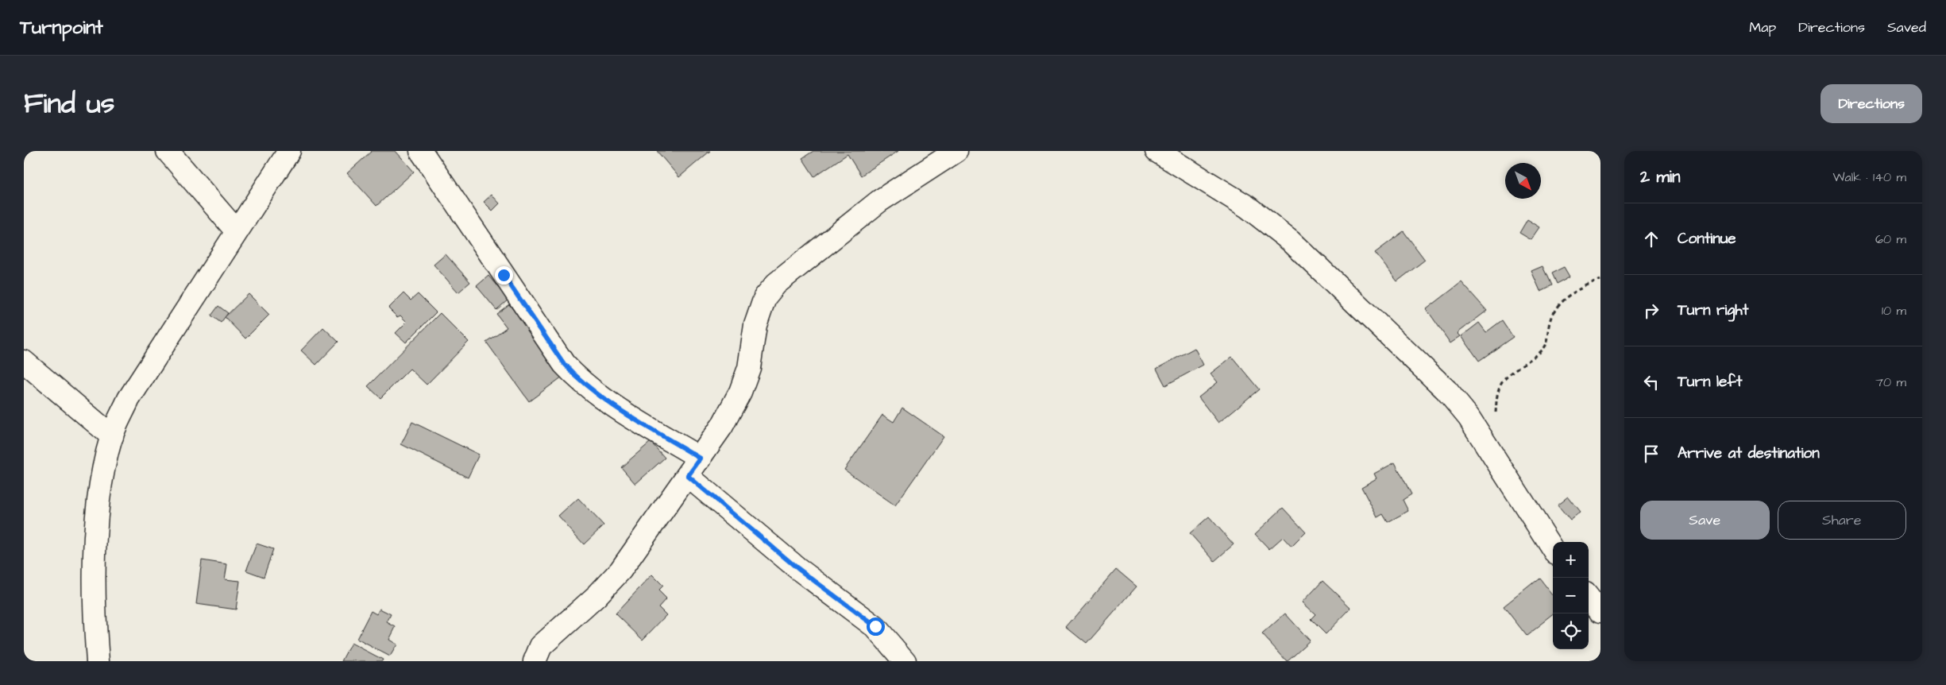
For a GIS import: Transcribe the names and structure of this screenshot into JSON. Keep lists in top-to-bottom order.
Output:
{
  "north": "bottom right",
  "page": {
    "header": "Turnpoint",
    "nav": ["Map", "Directions", "Saved"],
    "title": "Find us",
    "buttons": [
      "Directions",
      ["Save", "Share"]
    ],
    "heading": ["2 min", "Walk · 140 m"],
    "list": [
      ["Continue", "60 m"],
      ["Turn right", "10 m"],
      ["Turn left", "70 m"],
      "Arrive at destination"
    ],
    "map_buttons": ["+", "−"]
  }
}
